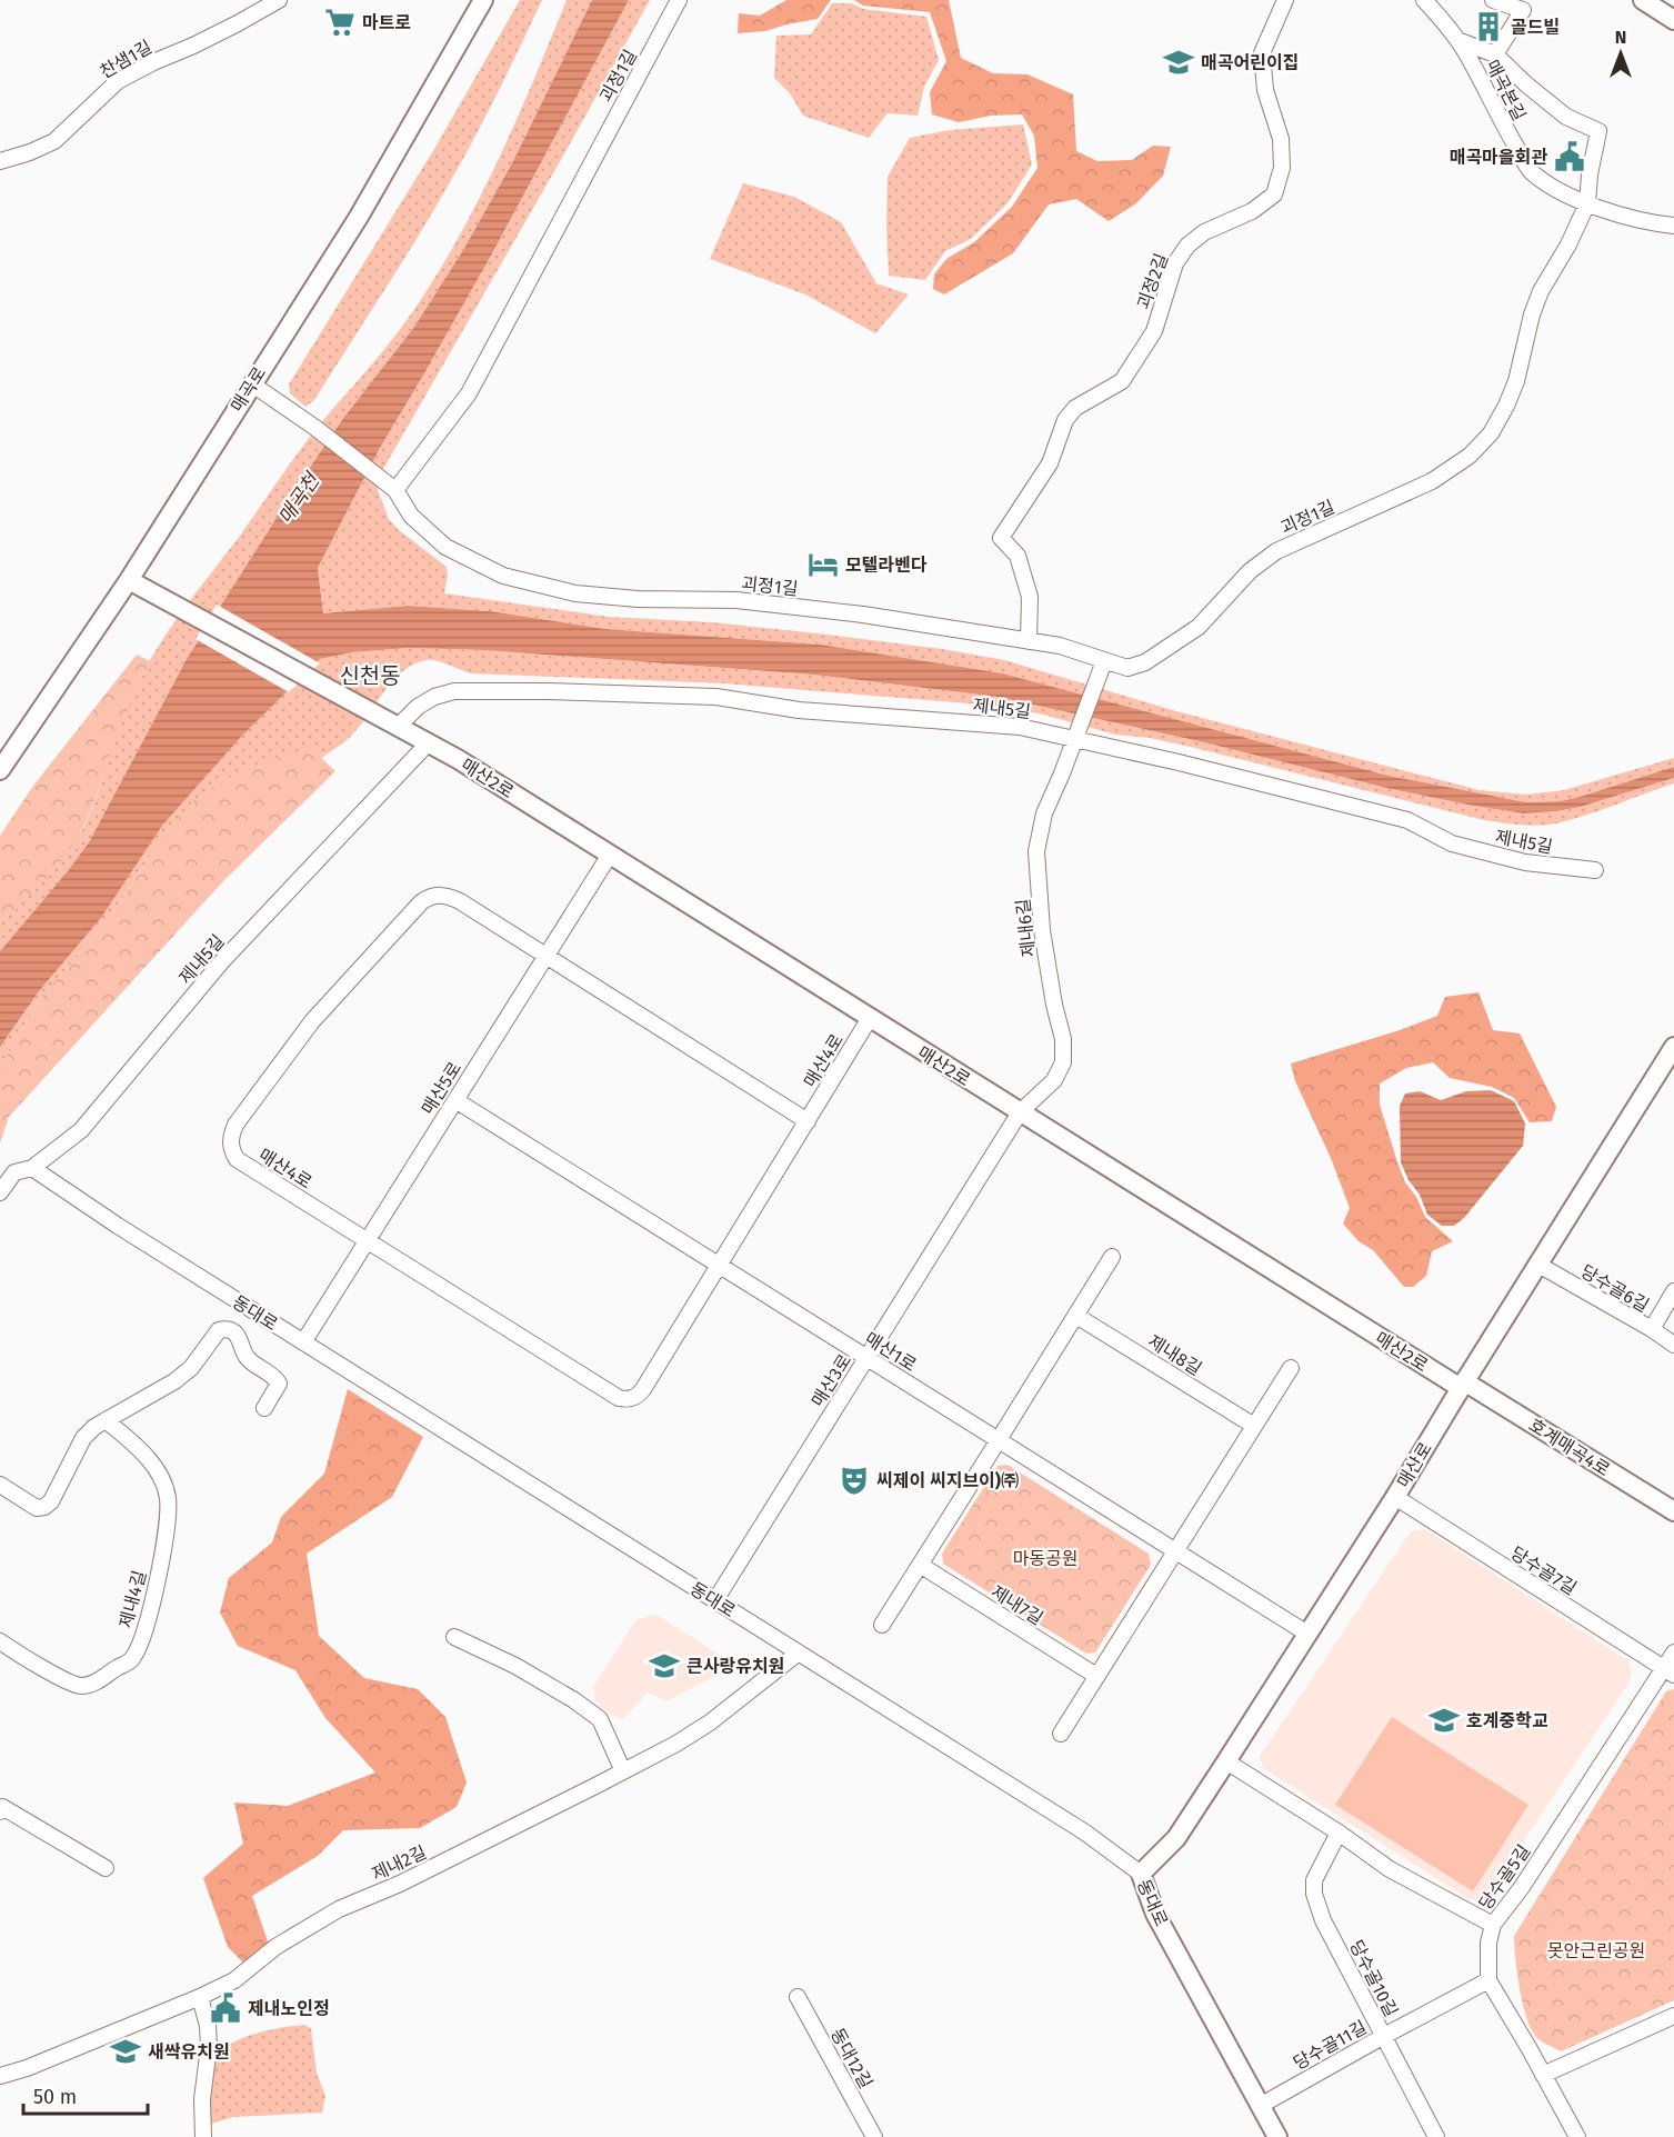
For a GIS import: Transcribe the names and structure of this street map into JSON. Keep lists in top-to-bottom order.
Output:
{
  "streets": {
    "street": [
      "찬샘1길",
      "괴정1길",
      "매곡본길",
      "괴정2길",
      "매곡로",
      "제내5길",
      "매산2로",
      "제내6길",
      "매산4로",
      "매산5로",
      "당수골6길",
      "동대로",
      "매산1로",
      "제내8길",
      "매산3로",
      "호계매곡4로",
      "매산로",
      "당수골7길",
      "제내4길",
      "제내7길",
      "제내2길",
      "당수골5길",
      "당수골10길",
      "당수골11길",
      "동대12길"
    ]
  },
  "crossings": [
    ["괴정1길", "매곡본길"],
    ["괴정1길", "괴정2길"],
    ["괴정1길", "제내6길"],
    ["매곡로", "매산2로"],
    ["제내5길", "매산2로"],
    ["제내5길", "제내6길"],
    ["제내5길", "동대로"],
    ["매산2로", "제내6길"],
    ["매산2로", "매산4로"],
    ["매산2로", "매산5로"],
    ["매산2로", "매산3로"],
    ["매산2로", "호계매곡4로"],
    ["매산2로", "매산로"],
    ["제내6길", "매산3로"],
    ["매산4로", "매산5로"],
    ["매산4로", "매산1로"],
    ["매산5로", "동대로"],
    ["매산5로", "매산1로"],
    ["당수골6길", "매산로"],
    ["동대로", "매산3로"],
    ["동대로", "매산로"],
    ["동대로", "제내2길"],
    ["동대로", "당수골11길"],
    ["매산1로", "매산3로"],
    ["매산1로", "매산로"],
    ["호계매곡4로", "매산로"],
    ["매산로", "당수골7길"],
    ["당수골7길", "당수골5길"],
    ["당수골5길", "당수골11길"],
    ["당수골10길", "당수골11길"]
  ],
  "districts": ["신천동"],
  "water": ["매곡천"],
  "parks": ["마동공원", "못안근린공원"],
  "places": {
    "supermarket": ["마트로"],
    "building": ["골드빌"],
    "school or university": [
      "매곡어린이집",
      "큰사랑유치원",
      "호계중학교",
      "새싹유치원"
    ],
    "public building": ["매곡마을회관", "제내노인정"],
    "hotel": ["모텔라벤다"],
    "theatre": ["씨제이 씨지브이)㈜"]
  },
  "scale_bar": "50 m",
  "north": "top"
}
